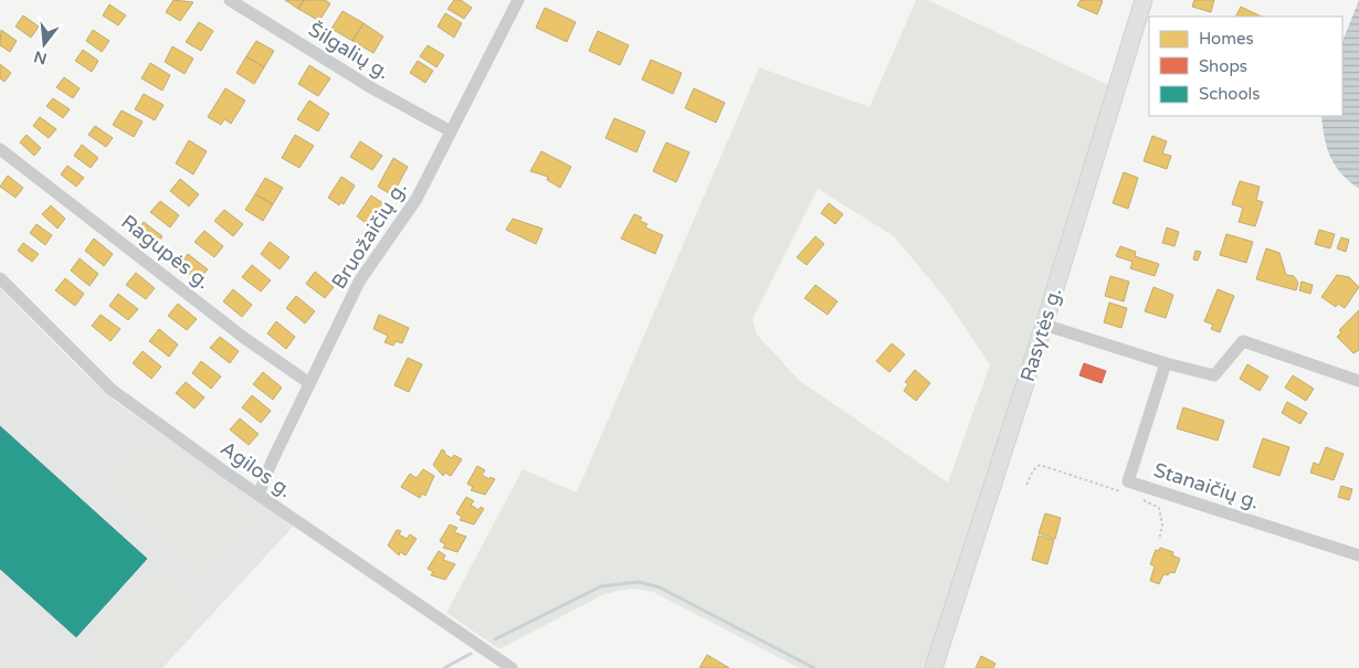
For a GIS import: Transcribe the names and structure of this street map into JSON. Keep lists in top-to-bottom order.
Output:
{
  "streets": {
    "main road": ["Rasytės g."],
    "street": [
      "Šilgalių g.",
      "Bruožaičių g.",
      "Ragupės g.",
      "Agilos g.",
      "Stanaičių g."
    ]
  },
  "crossings": [
    ["Šilgalių g.", "Bruožaičių g."],
    ["Bruožaičių g.", "Ragupės g."],
    ["Bruožaičių g.", "Agilos g."]
  ],
  "legend": ["Homes", "Shops", "Schools"],
  "north": "bottom"
}
